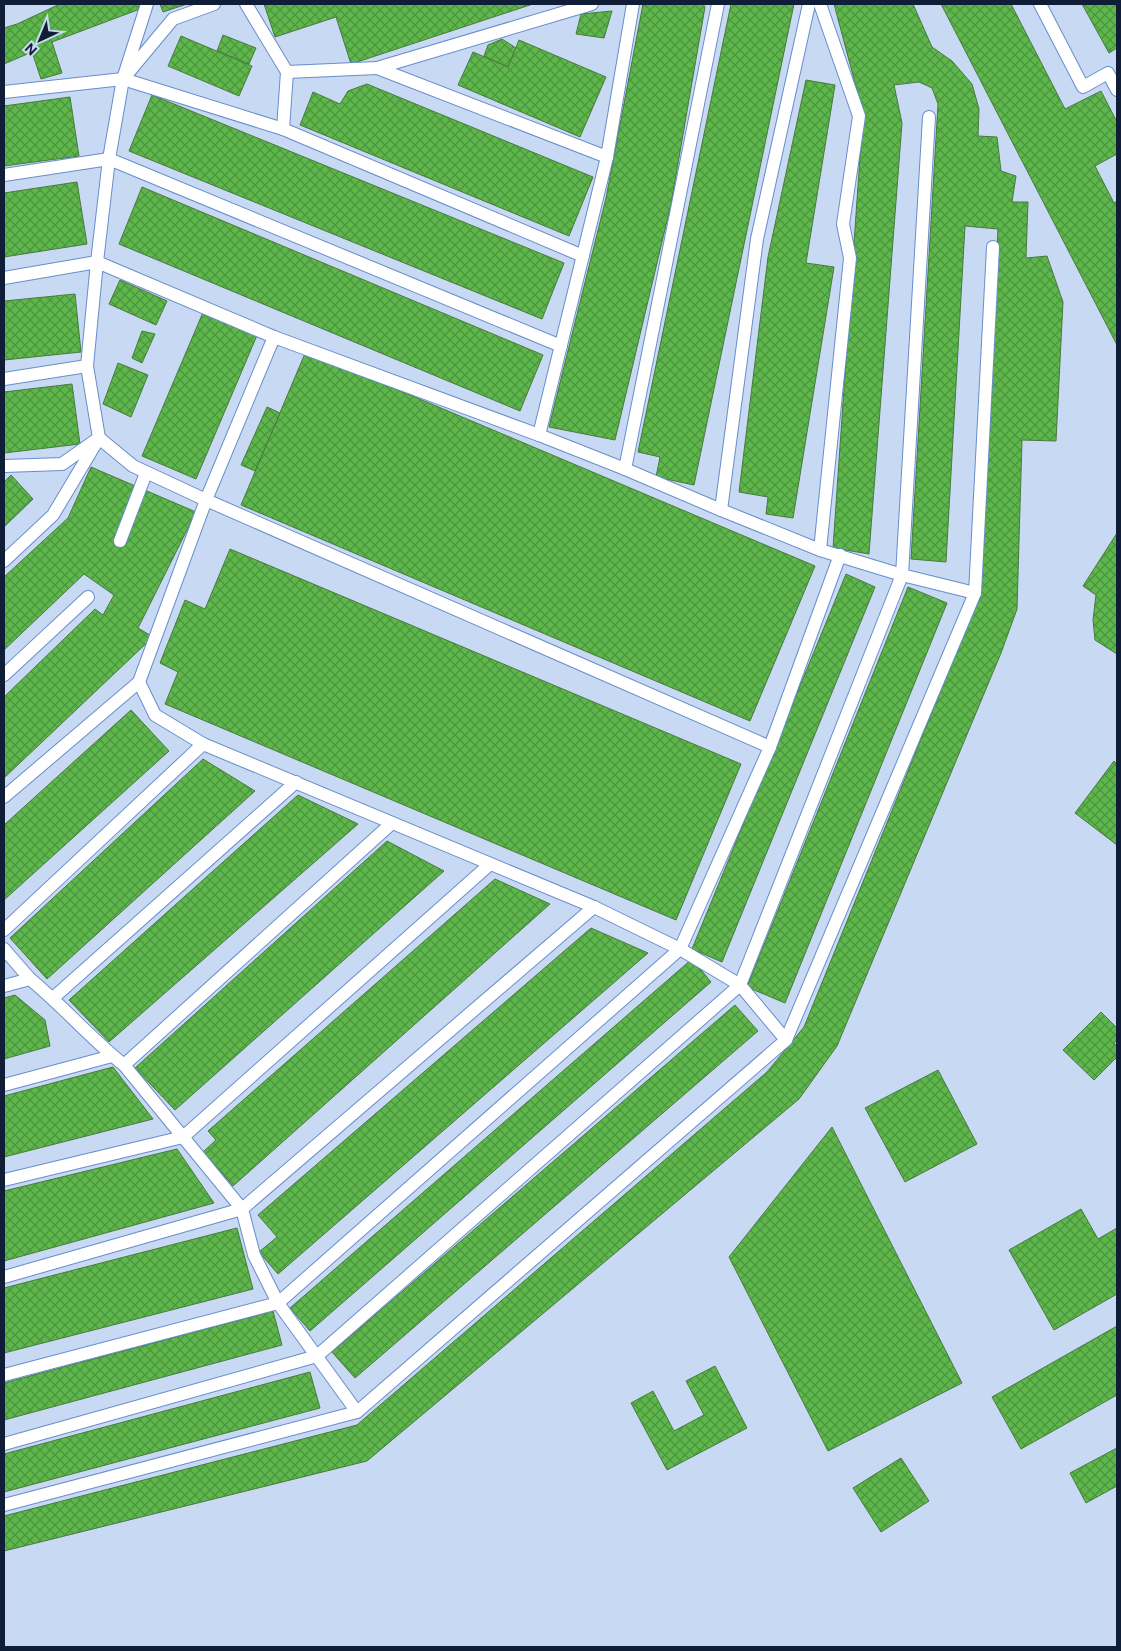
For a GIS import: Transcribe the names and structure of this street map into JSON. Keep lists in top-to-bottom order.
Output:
{
  "north": "bottom left"
}
